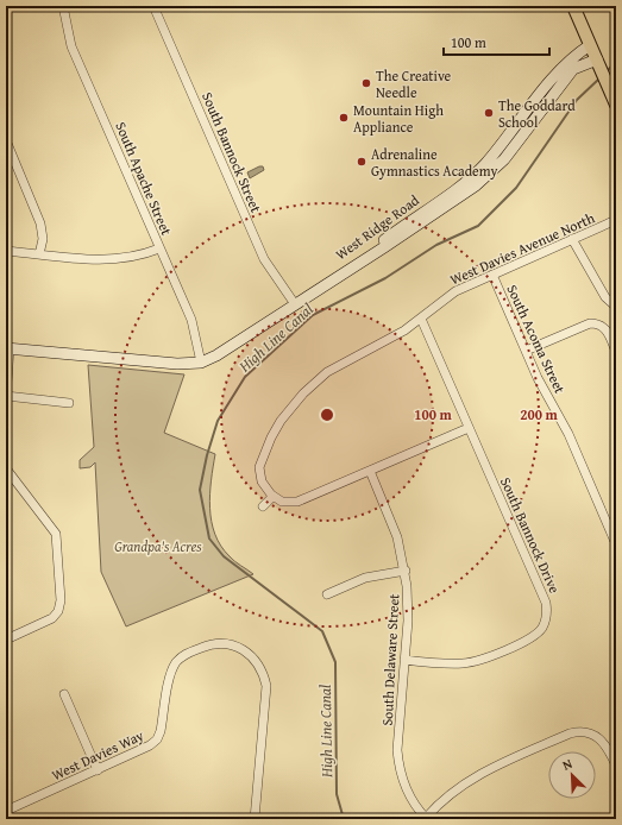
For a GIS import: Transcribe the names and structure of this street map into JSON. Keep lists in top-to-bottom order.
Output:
{
  "streets": {
    "street": [
      "South Bannock Street",
      "South Apache Street",
      "West Ridge Road",
      "West Davies Avenue North",
      "South Acoma Street",
      "South Bannock Drive",
      "South Delaware Street",
      "West Davies Way"
    ]
  },
  "crossings": [
    ["South Bannock Street", "West Ridge Road"],
    ["South Apache Street", "West Ridge Road"],
    ["West Davies Avenue North", "South Acoma Street"],
    ["West Davies Avenue North", "South Bannock Drive"],
    ["South Bannock Drive", "South Delaware Street"]
  ],
  "water": ["High Line Canal"],
  "parks": ["Grandpa's Acres"],
  "places": [
    "The Creative Needle",
    "The Goddard School",
    "Mountain High Appliance",
    "Adrenaline Gymnastics Academy"
  ],
  "scale_bar": "100 m",
  "north": "top left",
  "rings": ["100 m", "200 m"]
}
